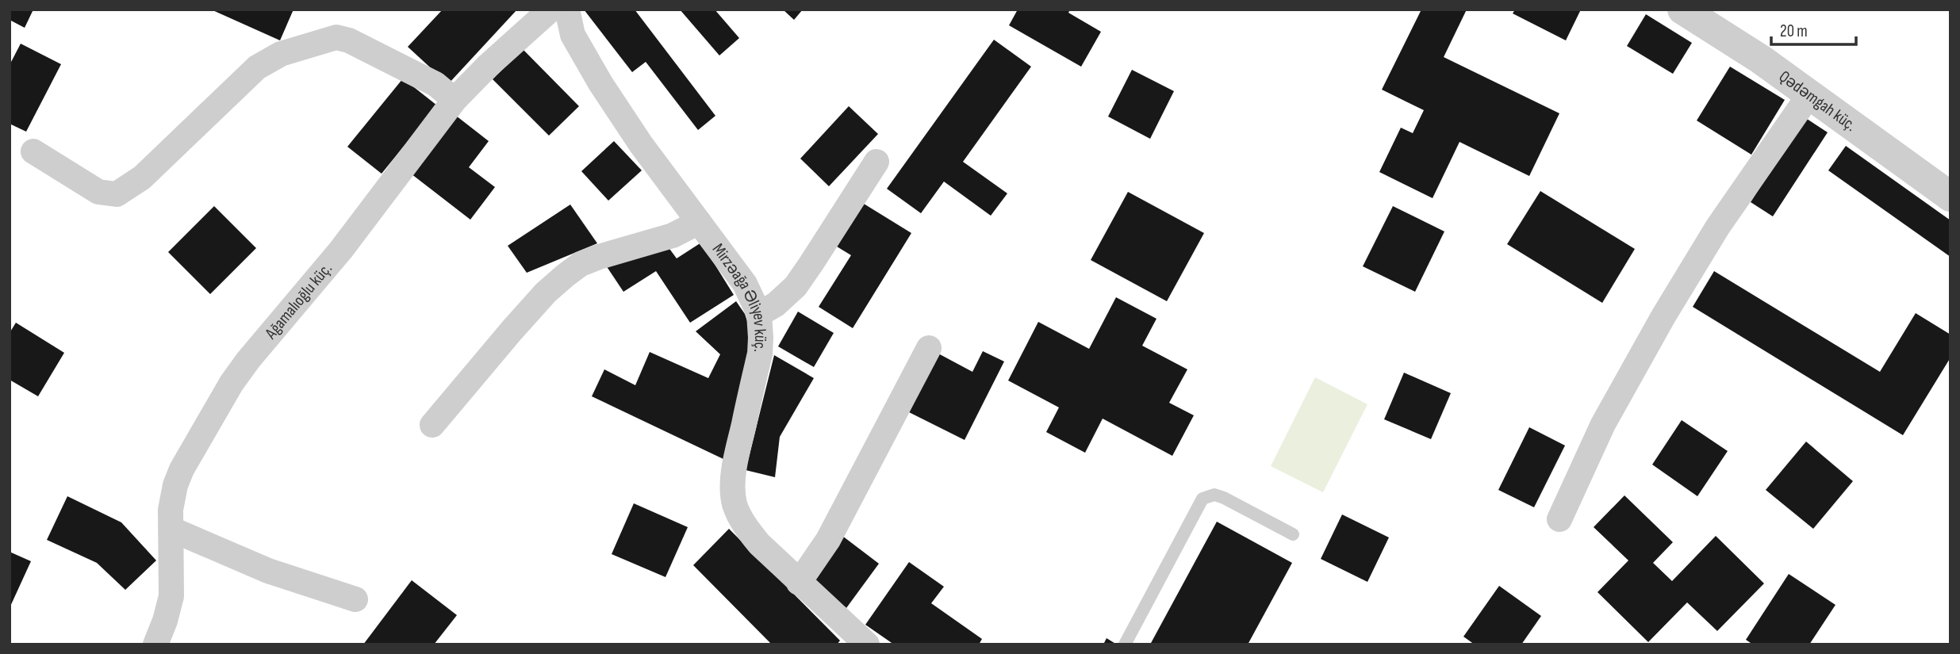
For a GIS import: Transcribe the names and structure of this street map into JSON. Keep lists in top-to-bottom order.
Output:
{
  "streets": {
    "street": ["Qədəmgah küç.", "Mirzəağa Əliyev küç.", "Ağamalıoğlu küç."]
  },
  "scale_bar": "20 m"
}
